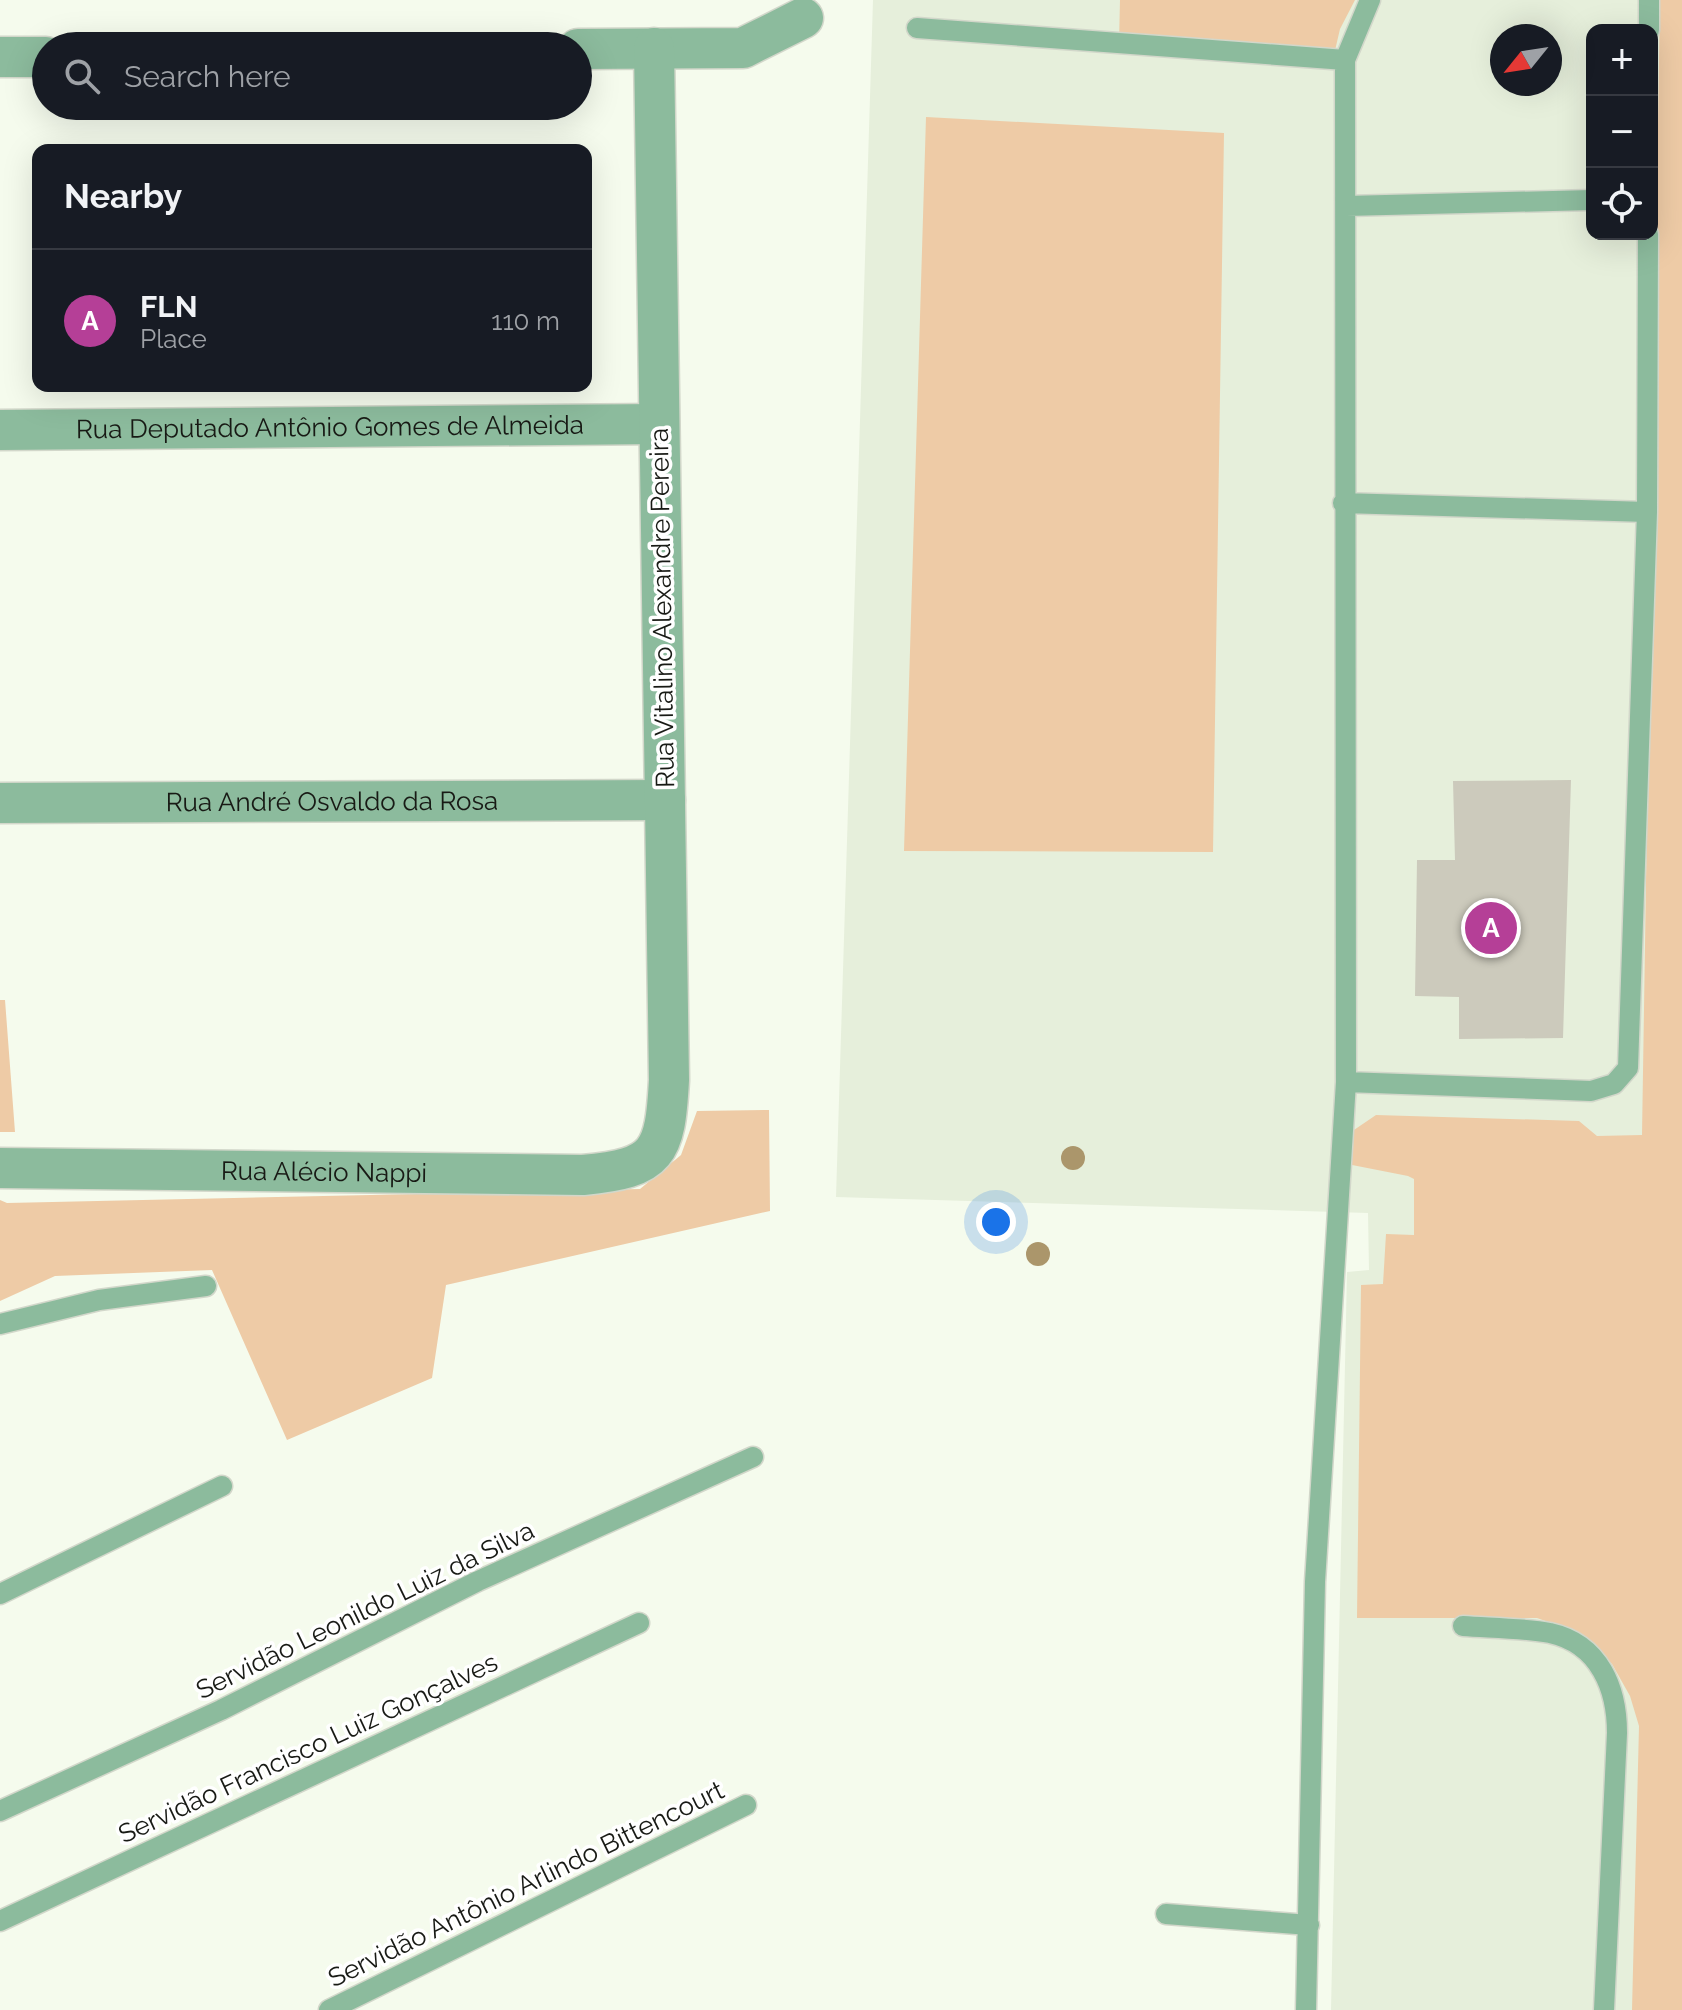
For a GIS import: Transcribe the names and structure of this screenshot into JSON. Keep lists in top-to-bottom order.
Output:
{
  "streets": {
    "street": [
      "Rua Deputado Antônio Gomes de Almeida",
      "Rua Vitalino Alexandre Pereira",
      "Rua André Osvaldo da Rosa",
      "Rua Alécio Nappi"
    ],
    "lane": ["Servidão Leonildo Luiz da Silva", "Servidão Francisco Luiz Gonçalves", "Servidão Antônio Arlindo Bittencourt"]
  },
  "crossings": [
    ["Rua Deputado Antônio Gomes de Almeida", "Rua Vitalino Alexandre Pereira"],
    ["Rua Vitalino Alexandre Pereira", "Rua André Osvaldo da Rosa"],
    ["Rua Vitalino Alexandre Pereira", "Rua Alécio Nappi"]
  ],
  "north": "bottom left",
  "page": {
    "map_buttons": ["+", "−"],
    "search": "Search here",
    "heading": "Nearby",
    "list": [
      {
        "mark": "A",
        "name": "FLN",
        "note": "Place",
        "value": "110 m"
      }
    ],
    "pins": "A"
  }
}
